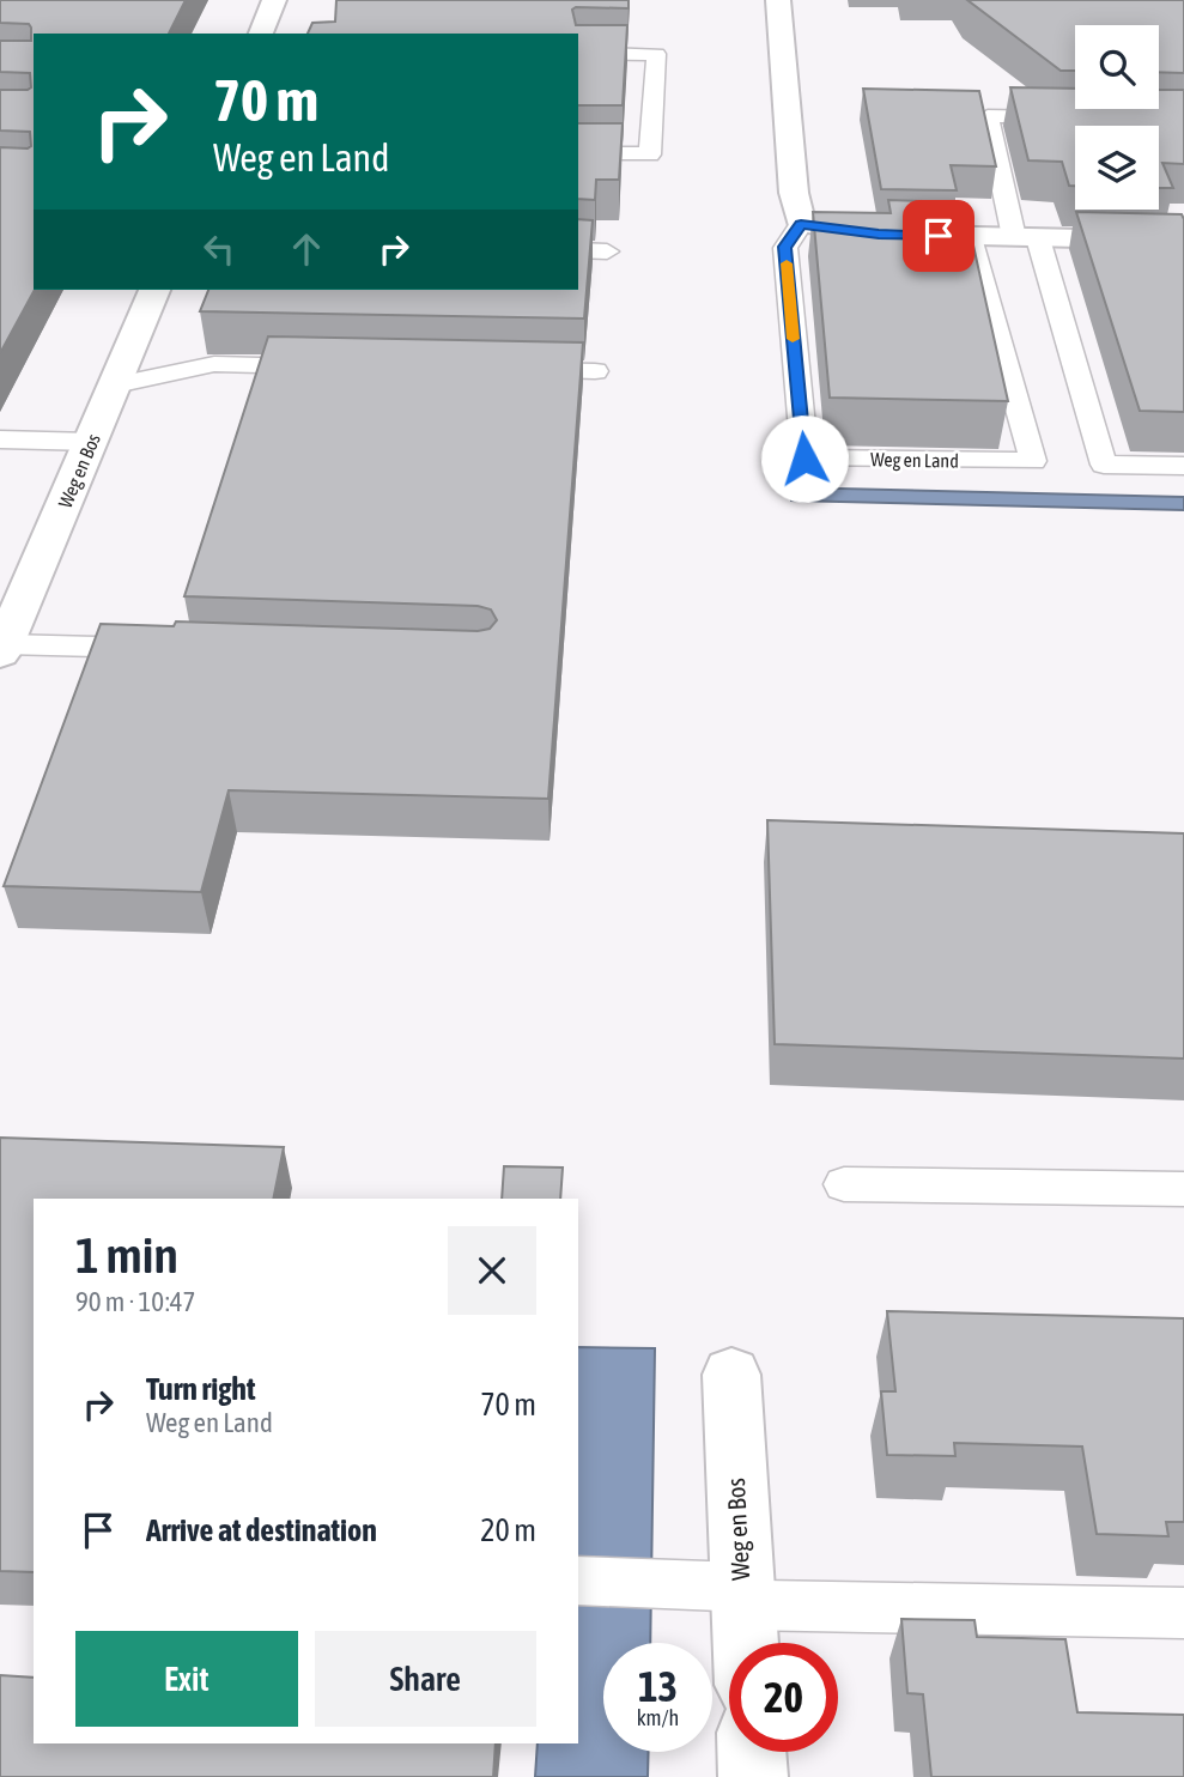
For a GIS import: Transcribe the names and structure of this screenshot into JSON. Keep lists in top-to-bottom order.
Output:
{
  "streets": {
    "street": ["Weg en Bos"],
    "lane": ["Weg en Land"]
  },
  "page": {
    "turn": ["70 m", "Weg en Land"],
    "heading": ["1 min", "90 m · 10:47"],
    "list": [
      {
        "name": "Turn right",
        "note": "Weg en Land",
        "value": "70 m"
      },
      {
        "name": "Arrive at destination",
        "value": "20 m"
      }
    ],
    "buttons": ["Exit", "Share"],
    "speed": "13 km/h",
    "limit": "20"
  }
}
